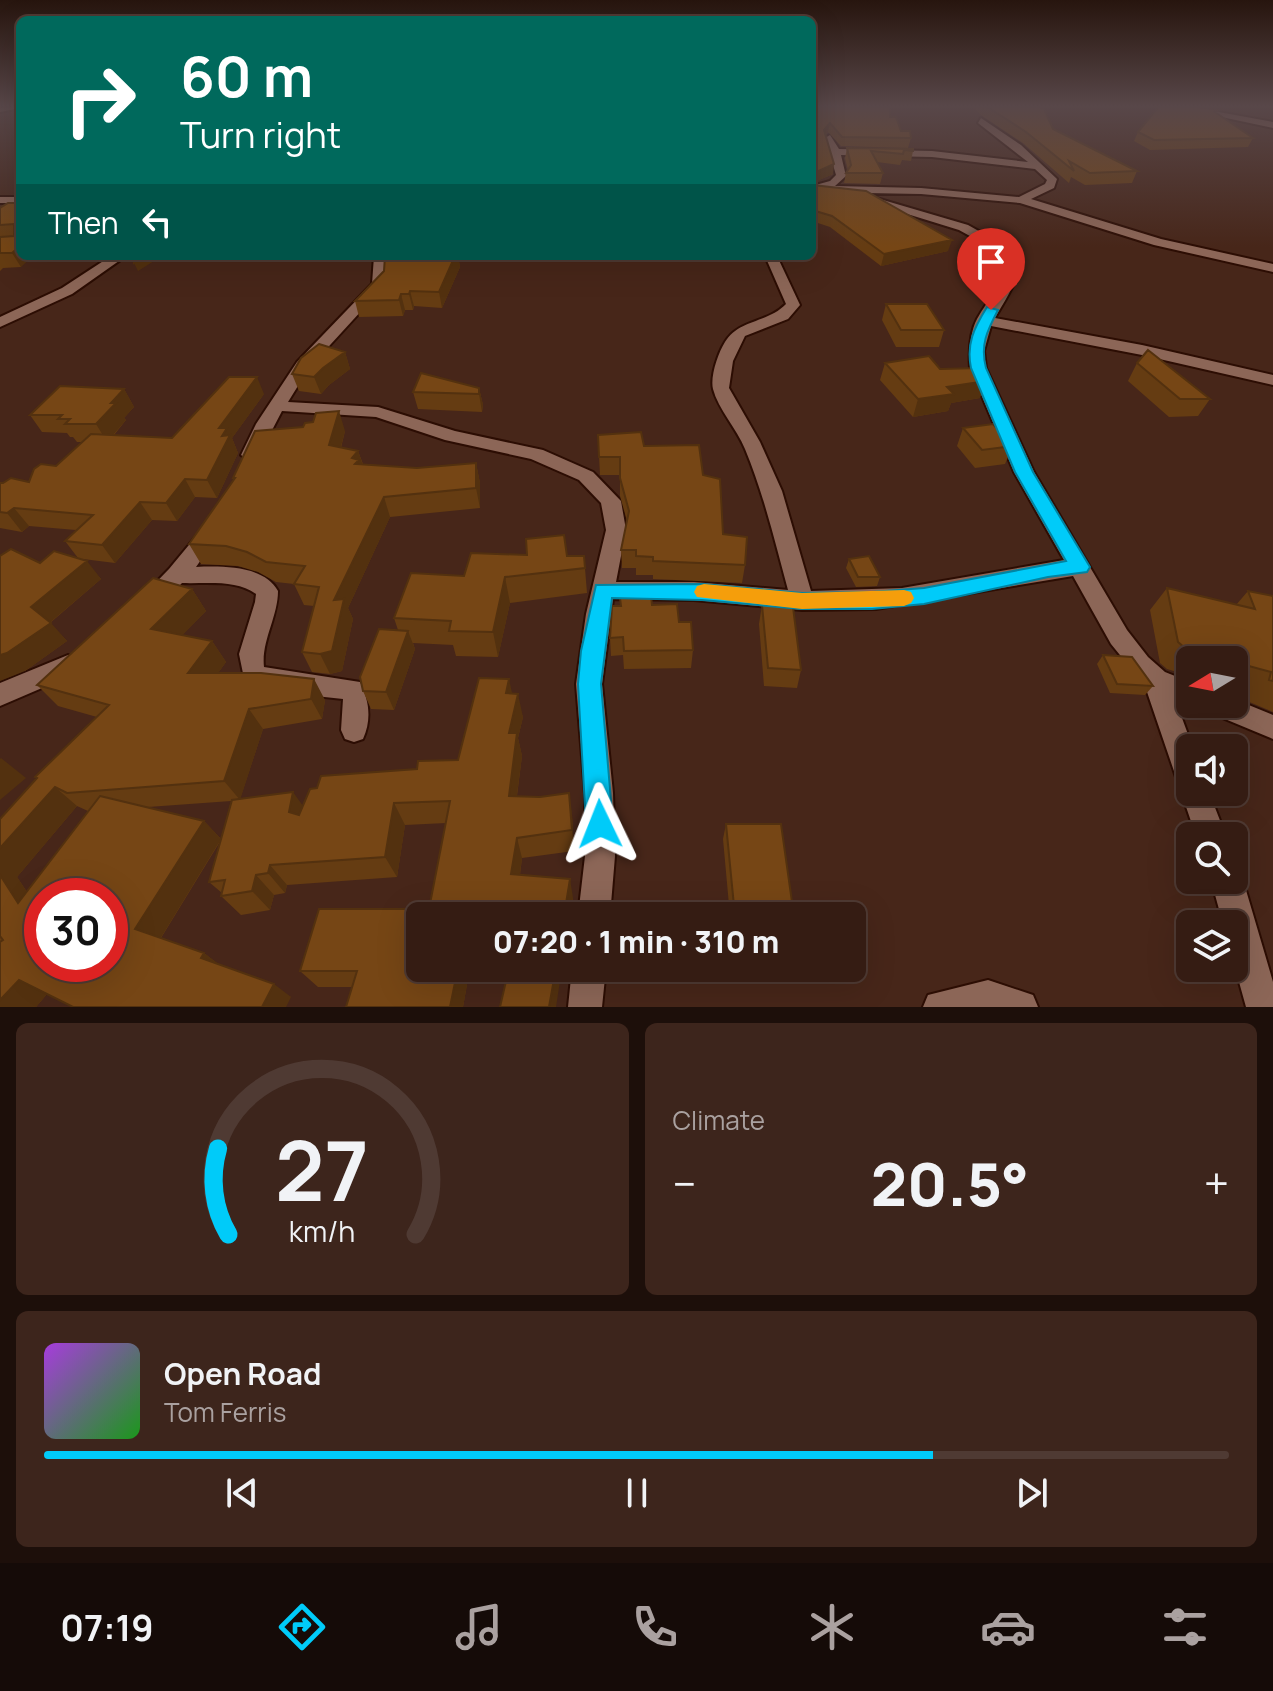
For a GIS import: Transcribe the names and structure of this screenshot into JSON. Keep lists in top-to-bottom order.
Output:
{
  "north": "left",
  "page": {
    "turn": ["60 m", "Turn right"],
    "then": "Then",
    "limit": "30",
    "trip": "07:20 · 1 min · 310 m",
    "tile": "Climate",
    "heat": ["−", "20.5°", "+"],
    "song": ["Open Road", "Tom Ferris"],
    "tabs": "07:19",
    "gauge": ["27", "km/h"]
  }
}
